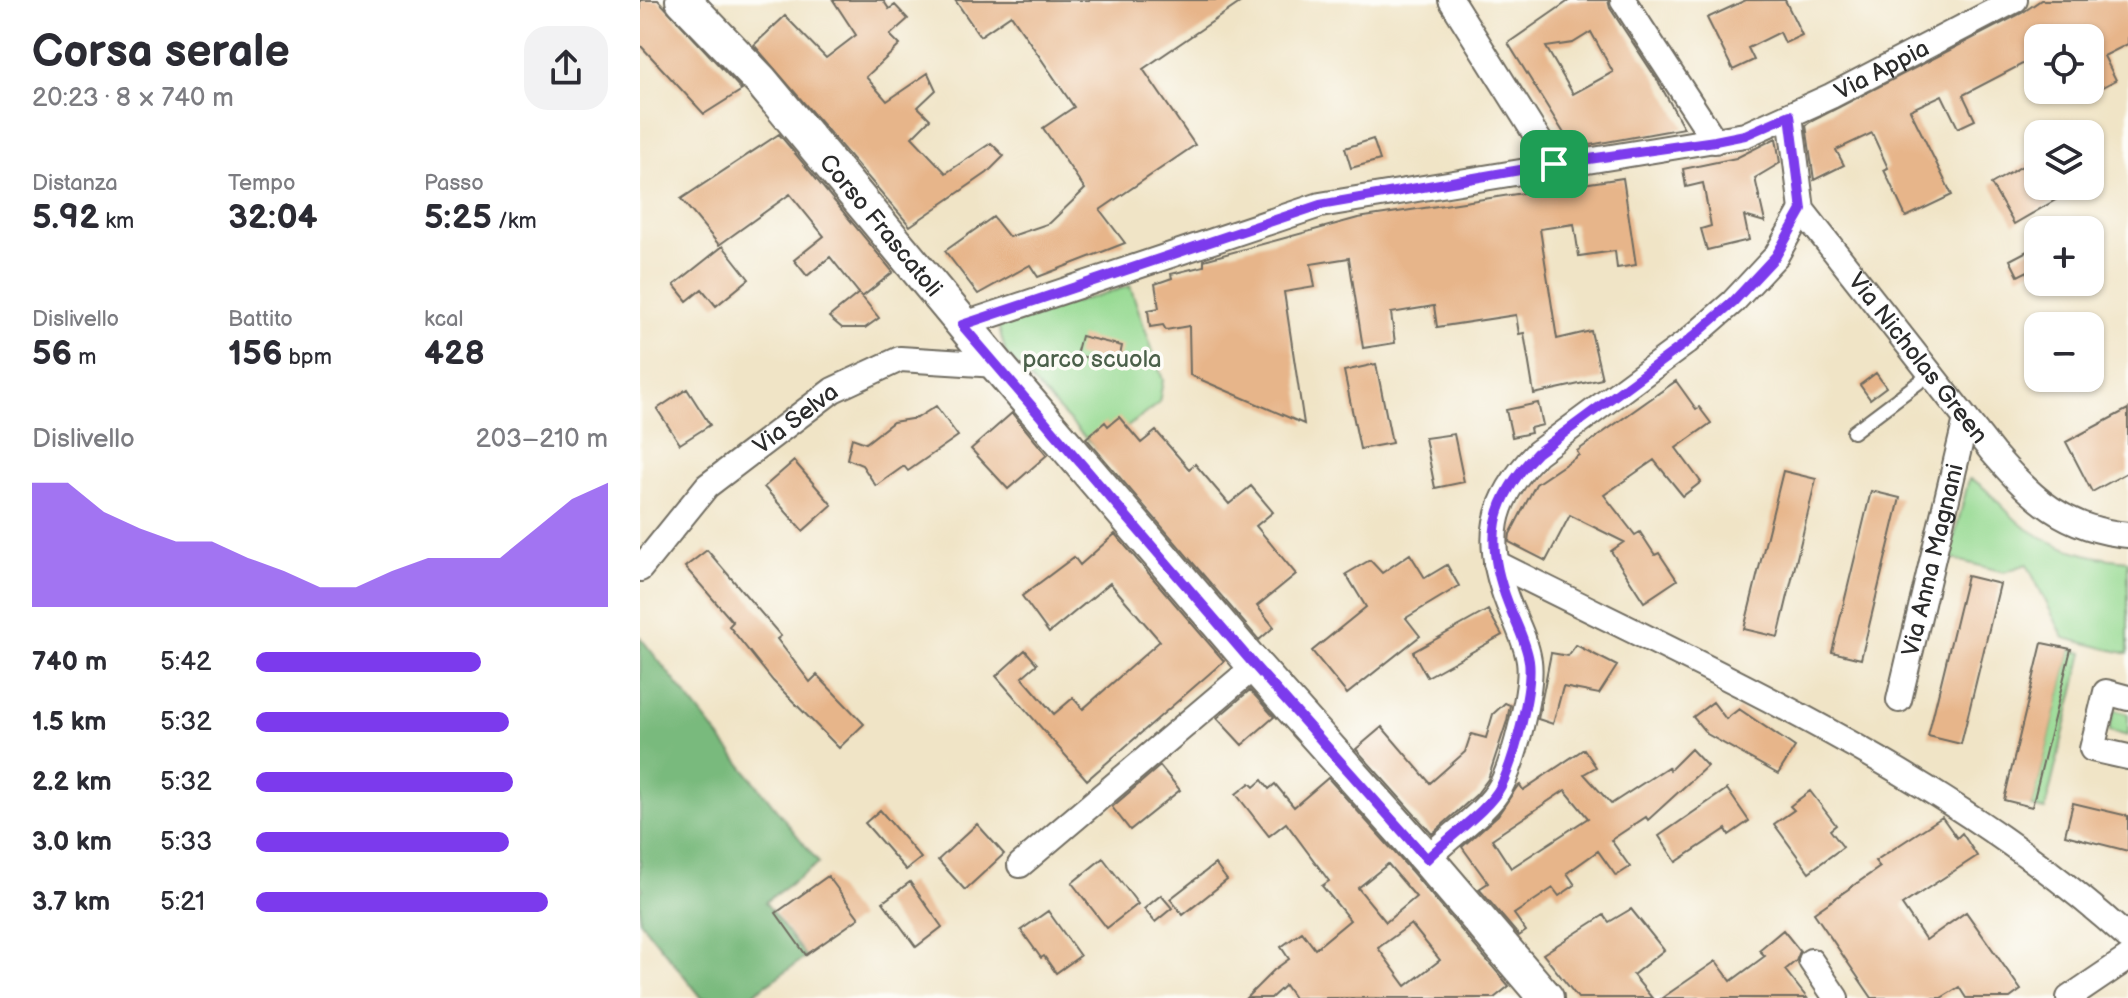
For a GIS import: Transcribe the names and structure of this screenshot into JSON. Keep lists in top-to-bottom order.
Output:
{
  "streets": {
    "street": [
      "Via Appia",
      "Corso Frascatoli",
      "Via Nicholas Green",
      "Via Selva",
      "Via Anna Magnani"
    ]
  },
  "crossings": [
    ["Via Appia", "Corso Frascatoli"],
    ["Corso Frascatoli", "Via Selva"],
    ["Via Nicholas Green", "Via Anna Magnani"]
  ],
  "parks": ["parco scuola"],
  "page": {
    "heading": ["Corsa serale", "20:23 · 8 × 740 m"],
    "map_buttons": ["+", "−"],
    "stats": [
      ["Distanza", "5.92 km"],
      ["Tempo", "32:04"],
      ["Passo", "5:25 /km"],
      ["Dislivello", "56 m"],
      ["Battito", "156 bpm"],
      ["kcal", "428"]
    ],
    "chart": ["Dislivello", "203–210 m"],
    "list": [
      {
        "name": "740 m",
        "note": "5:42"
      },
      {
        "name": "1.5 km",
        "note": "5:32"
      },
      {
        "name": "2.2 km",
        "note": "5:32"
      },
      {
        "name": "3.0 km",
        "note": "5:33"
      },
      {
        "name": "3.7 km",
        "note": "5:21"
      }
    ]
  }
}
